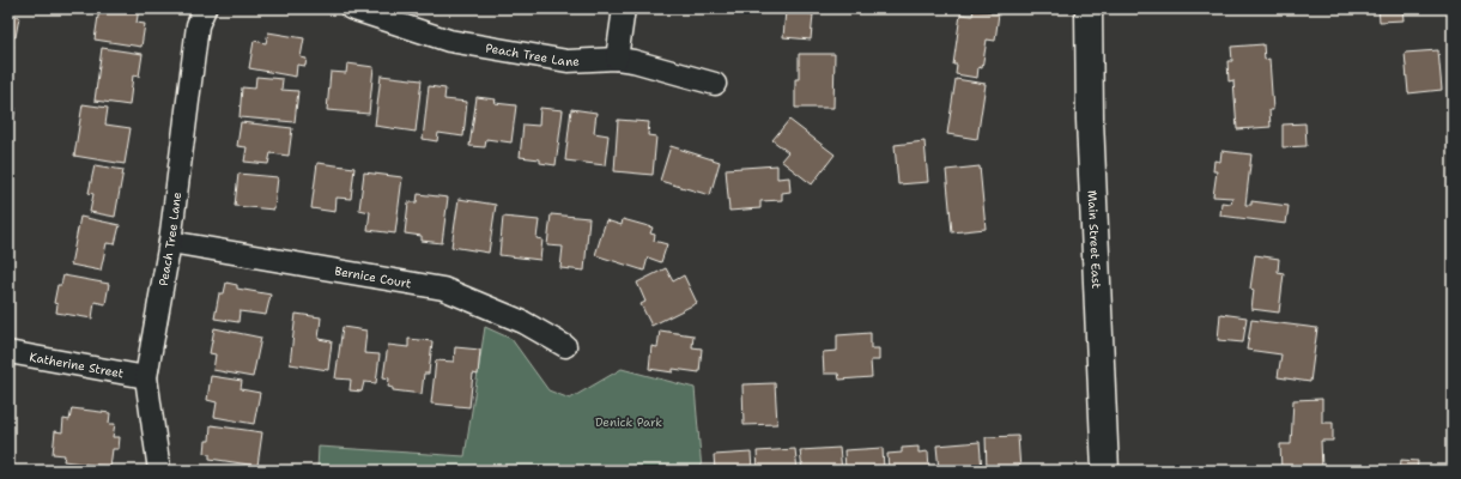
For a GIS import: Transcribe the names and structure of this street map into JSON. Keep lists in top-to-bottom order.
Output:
{
  "streets": {
    "main road": ["Main Street East"],
    "street": ["Peach Tree Lane", "Bernice Court", "Katherine Street"]
  },
  "crossings": [
    ["Peach Tree Lane", "Bernice Court"],
    ["Peach Tree Lane", "Katherine Street"]
  ],
  "parks": ["Denick Park"]
}
